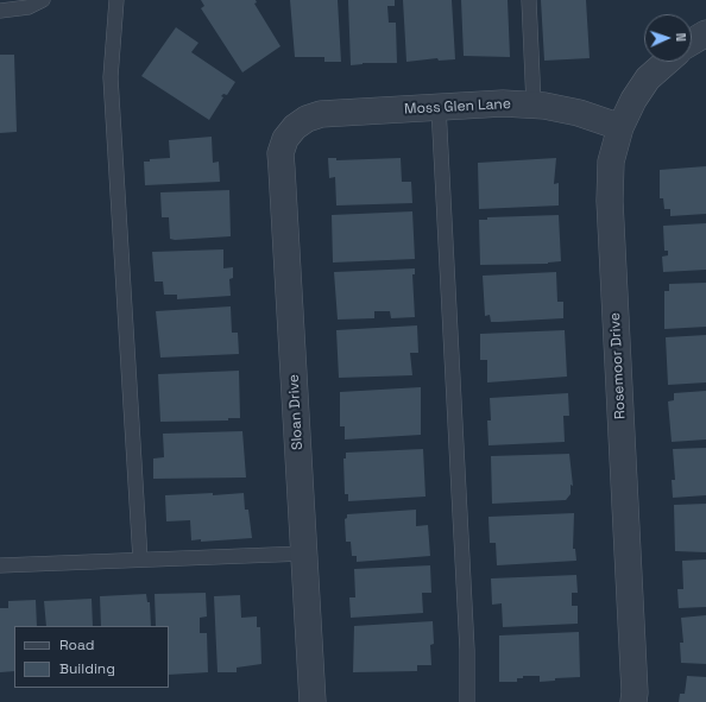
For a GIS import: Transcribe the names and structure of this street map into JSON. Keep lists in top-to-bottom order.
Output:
{
  "streets": {
    "street": ["Moss Glen Lane", "Rosemoor Drive", "Sloan Drive"]
  },
  "crossings": [
    ["Moss Glen Lane", "Rosemoor Drive"],
    ["Moss Glen Lane", "Sloan Drive"]
  ],
  "legend": ["Road", "Building"],
  "north": "right"
}
